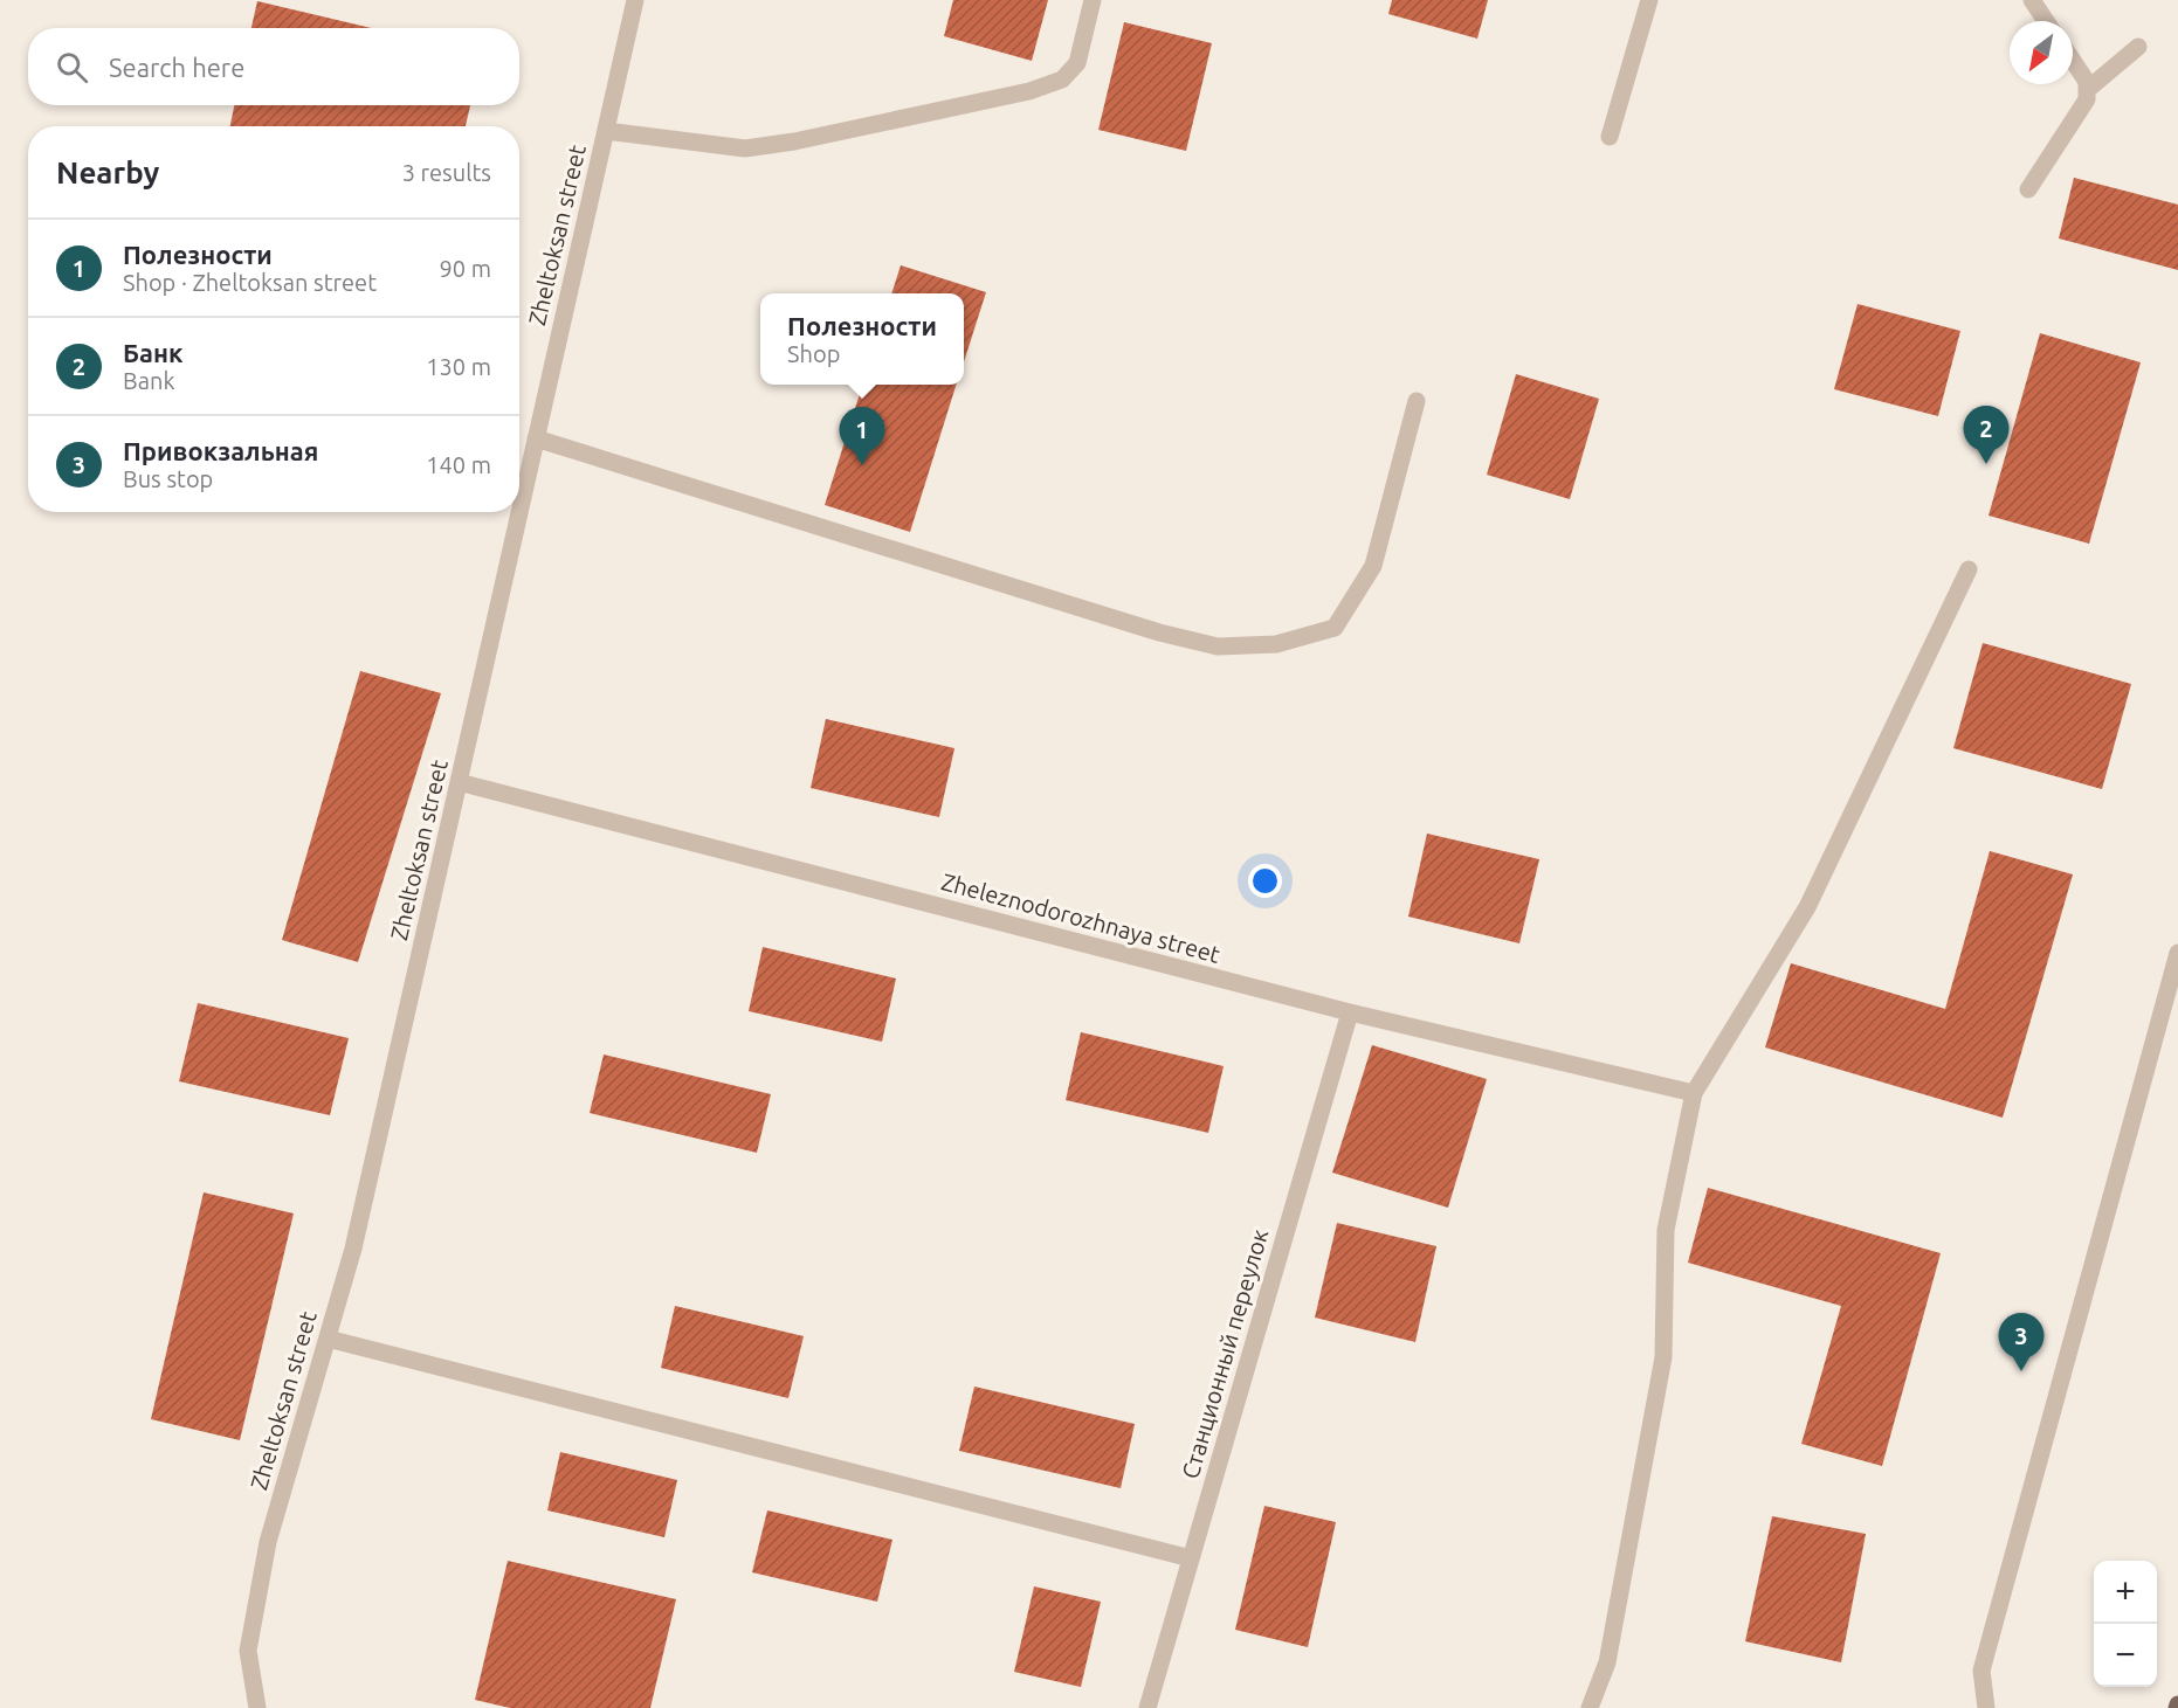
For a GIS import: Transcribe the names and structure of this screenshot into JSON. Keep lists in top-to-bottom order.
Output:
{
  "streets": {
    "street": ["Zheltoksan street", "Zheleznodorozhnaya street", "Станционный переулок"]
  },
  "crossings": [
    ["Zheltoksan street", "Zheleznodorozhnaya street"],
    ["Zheleznodorozhnaya street", "Станционный переулок"]
  ],
  "north": "bottom left",
  "page": {
    "search": "Search here",
    "heading": ["Nearby", "3 results"],
    "list": [
      {
        "mark": "1",
        "name": "Полезности",
        "note": "Shop · Zheltoksan street",
        "value": "90 m"
      },
      {
        "mark": "2",
        "name": "Банк",
        "note": "Bank",
        "value": "130 m"
      },
      {
        "mark": "3",
        "name": "Привокзальная",
        "note": "Bus stop",
        "value": "140 m"
      }
    ],
    "popup": ["Полезности", "Shop"],
    "pins": ["2", "1", "3"],
    "map_buttons": ["+", "−"]
  }
}
